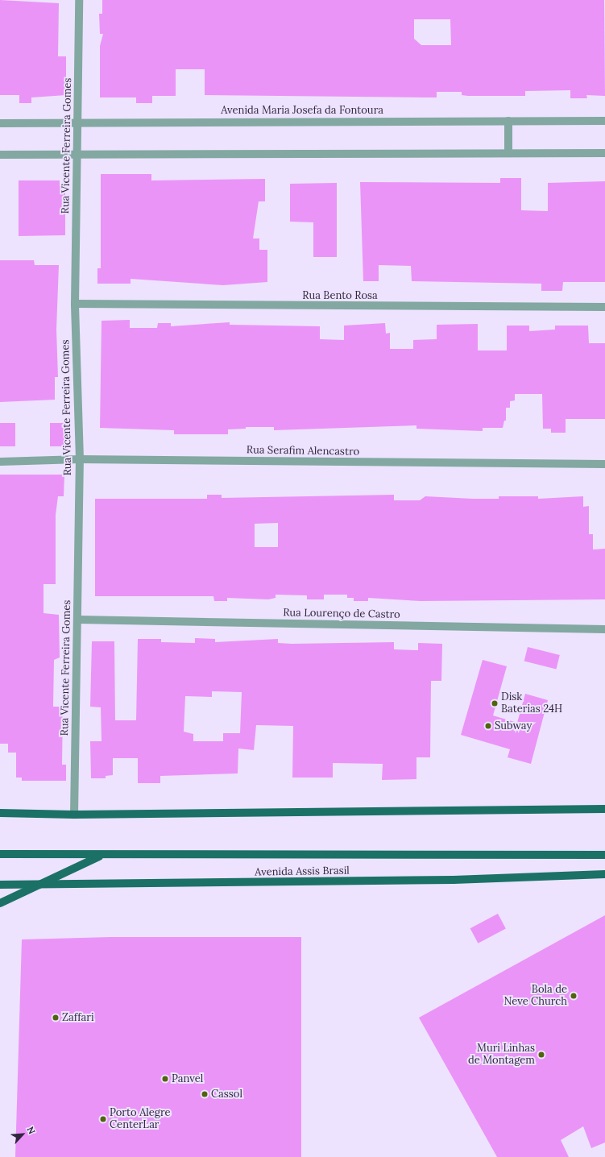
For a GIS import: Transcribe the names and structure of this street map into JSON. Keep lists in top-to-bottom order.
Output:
{
  "streets": {
    "main road": ["Avenida Assis Brasil"],
    "street": [
      "Avenida Maria Josefa da Fontoura",
      "Rua Vicente Ferreira Gomes",
      "Rua Bento Rosa",
      "Rua Serafim Alencastro",
      "Rua Lourenço de Castro"
    ]
  },
  "crossings": [
    ["Avenida Maria Josefa da Fontoura", "Rua Vicente Ferreira Gomes"],
    ["Rua Vicente Ferreira Gomes", "Rua Bento Rosa"],
    ["Rua Vicente Ferreira Gomes", "Rua Serafim Alencastro"],
    ["Rua Vicente Ferreira Gomes", "Rua Lourenço de Castro"]
  ],
  "places": [
    "Disk Baterias 24H",
    "Subway",
    "Bola de Neve Church",
    "Zaffari",
    "Muri Linhas de Montagem",
    "Panvel",
    "Cassol",
    "Porto Alegre CenterLar"
  ],
  "north": "top right"
}
